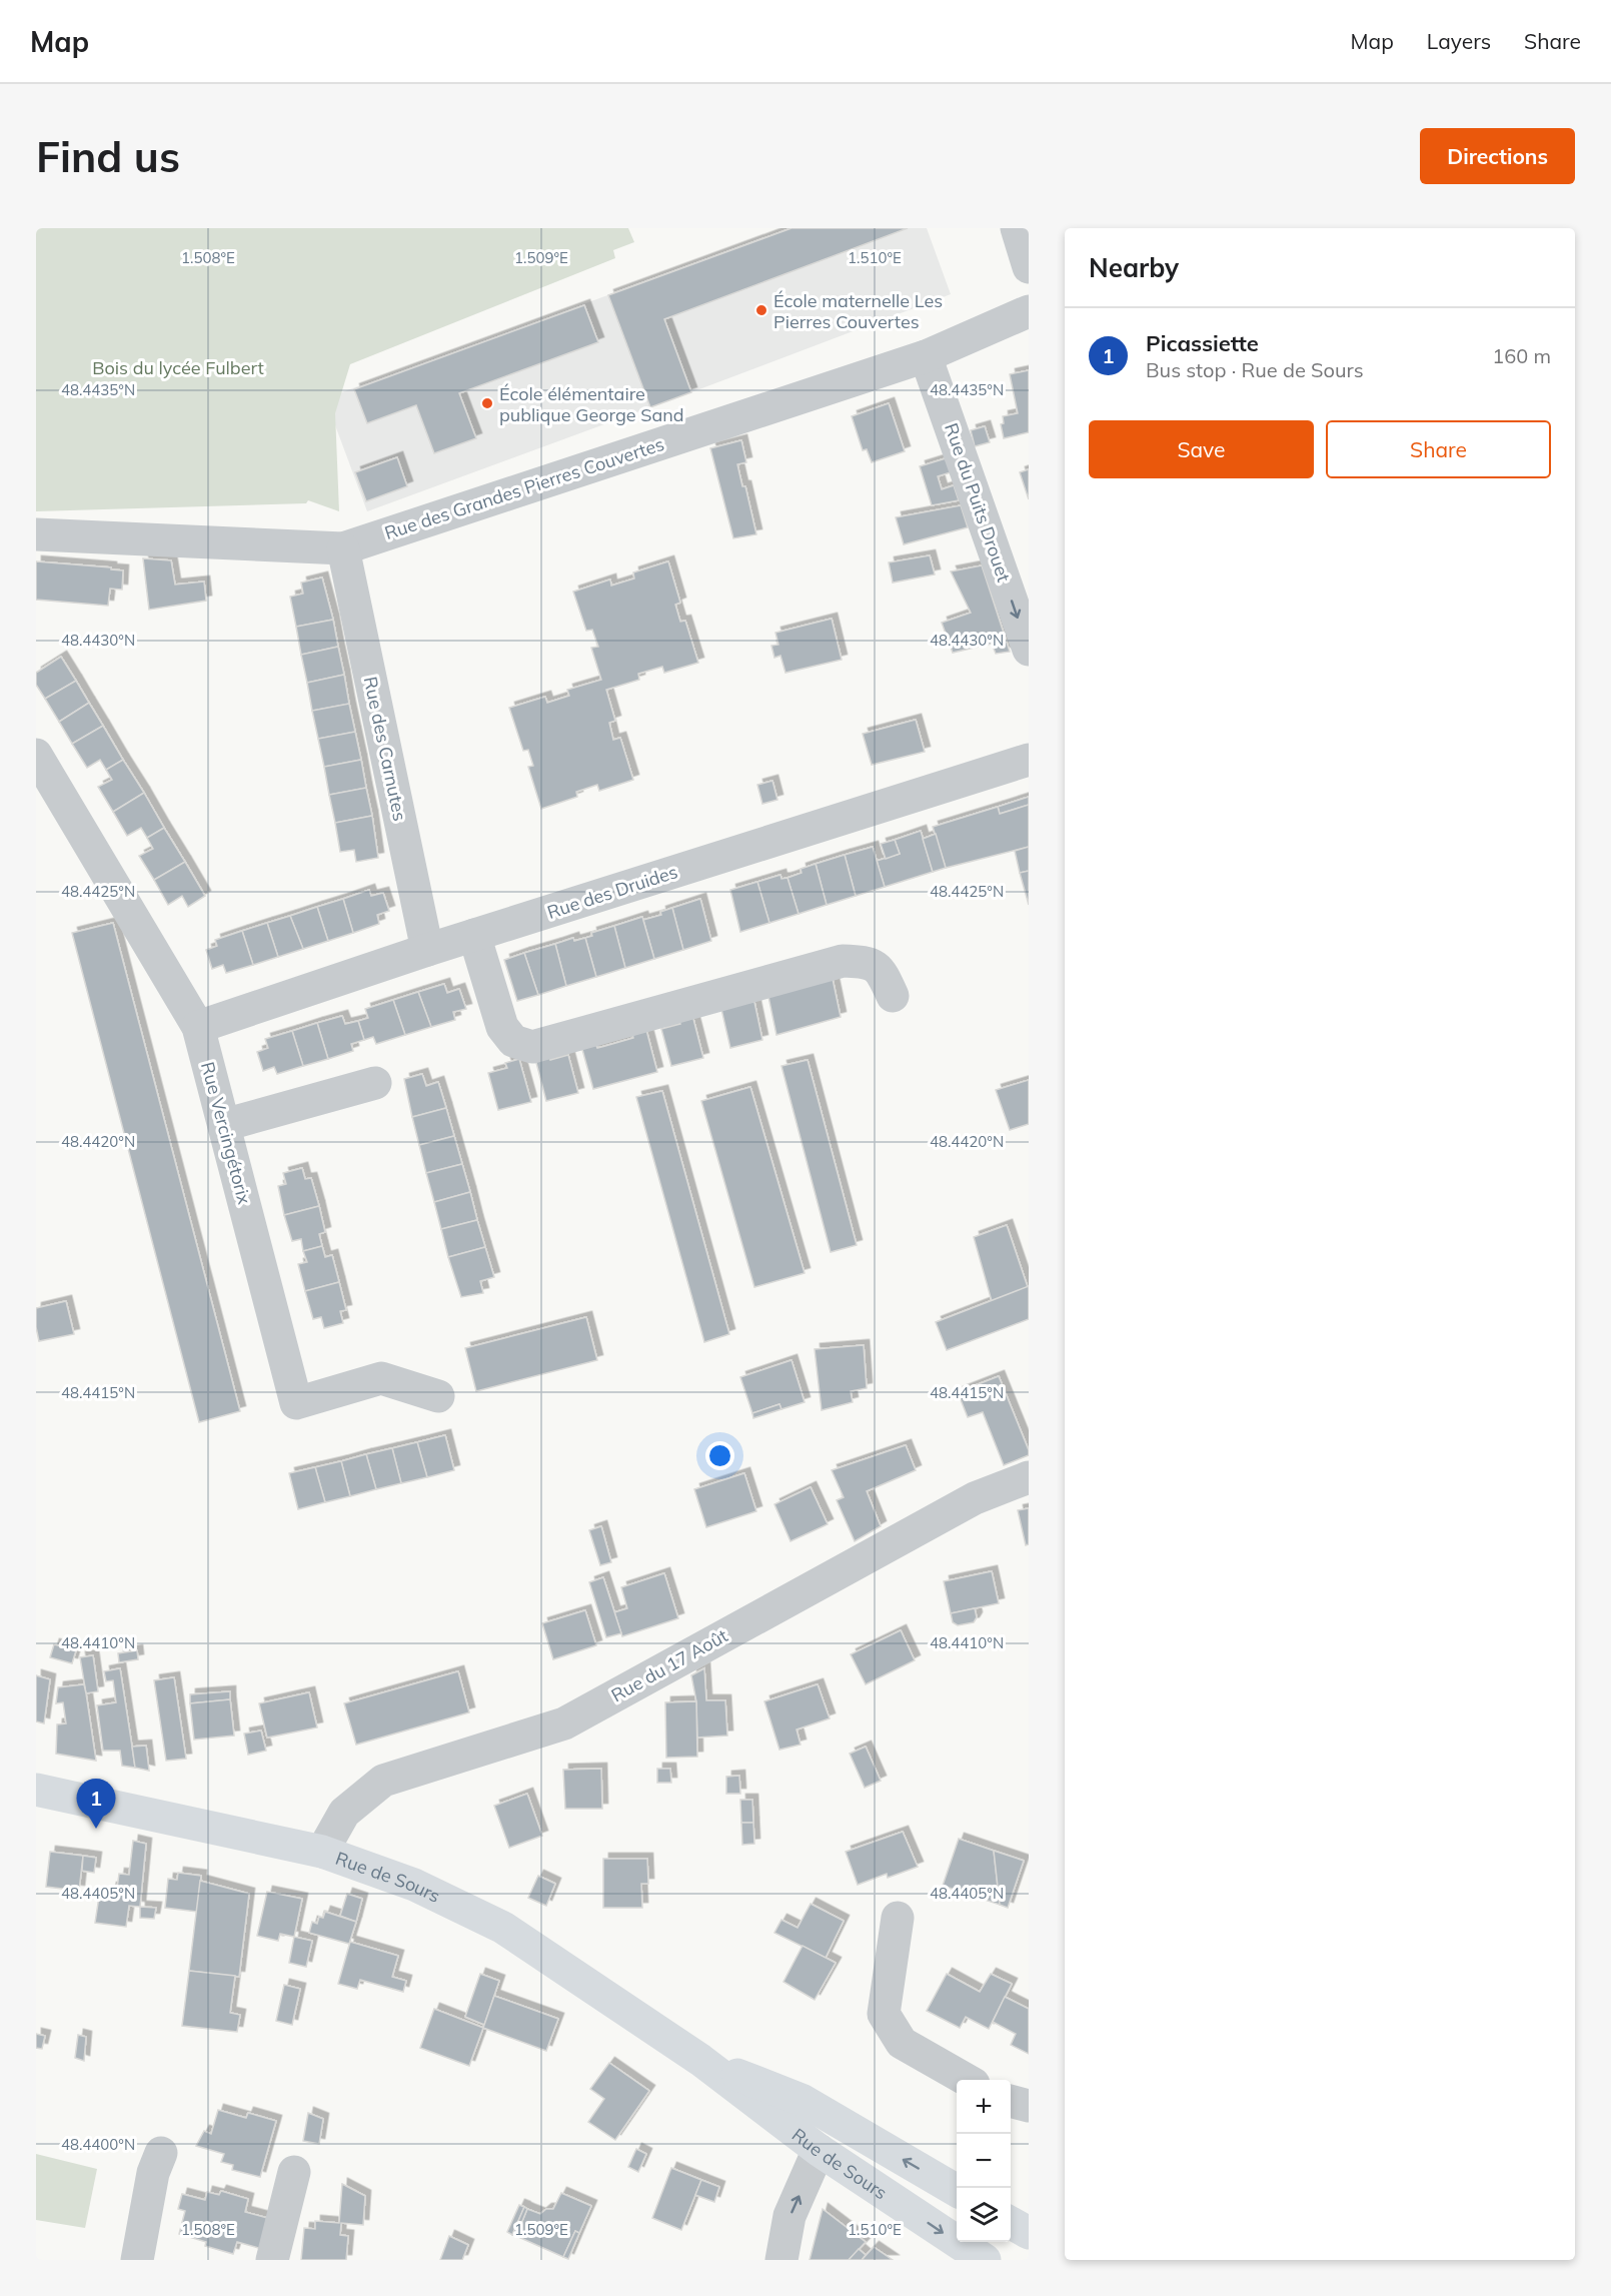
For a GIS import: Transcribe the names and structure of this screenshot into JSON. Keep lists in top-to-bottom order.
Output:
{
  "streets": {
    "main road": ["Rue de Sours"],
    "street": [
      "Rue des Grandes Pierres Couvertes",
      "Rue du Puits Drouet",
      "Rue des Carnutes",
      "Rue des Druides",
      "Rue Vercingétorix",
      "Rue du 17 Août"
    ]
  },
  "crossings": [
    ["Rue des Grandes Pierres Couvertes", "Rue du Puits Drouet"],
    ["Rue des Grandes Pierres Couvertes", "Rue des Carnutes"],
    ["Rue des Carnutes", "Rue des Druides"],
    ["Rue des Druides", "Rue Vercingétorix"],
    ["Rue du 17 Août", "Rue de Sours"]
  ],
  "one_way": ["Rue du Puits Drouet"],
  "parks": ["Bois du lycée Fulbert"],
  "places": ["École maternelle Les Pierres Couvertes", "École élémentaire publique George Sand"],
  "page": {
    "header": "Map",
    "nav": ["Map", "Layers", "Share"],
    "buttons": [
      "Directions",
      ["Save", "Share"]
    ],
    "title": "Find us",
    "heading": "Nearby",
    "list": [
      {
        "mark": "1",
        "name": "Picassiette",
        "note": "Bus stop · Rue de Sours",
        "value": "160 m"
      }
    ],
    "pins": "1",
    "map_buttons": ["+", "−"]
  },
  "coordinates": [
    "1.508°E",
    "1.509°E",
    "1.510°E",
    "48.4435°N",
    "48.4430°N",
    "48.4425°N",
    "48.4420°N",
    "48.4415°N",
    "48.4410°N",
    "48.4405°N",
    "48.4400°N"
  ]
}
